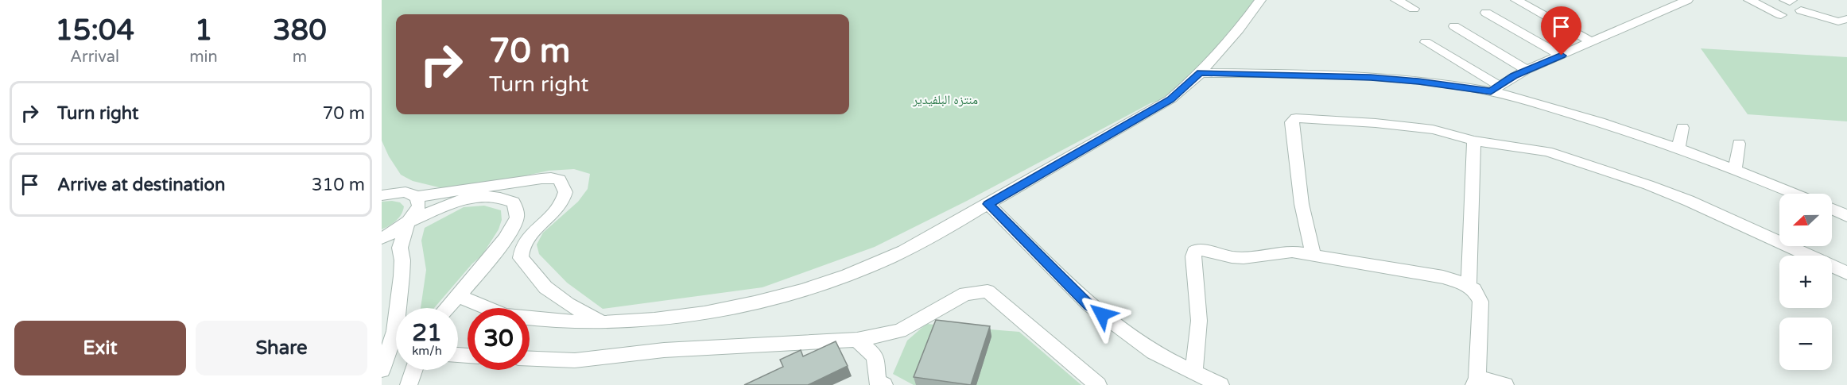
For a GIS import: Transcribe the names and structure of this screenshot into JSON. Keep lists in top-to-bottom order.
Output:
{
  "parks": ["منتزه البلفيدير"],
  "north": "left",
  "page": {
    "eta": [
      "15:04",
      "Arrival",
      "1",
      "min",
      "380",
      "m"
    ],
    "turn": ["70 m", "Turn right"],
    "list": [
      {
        "name": "Turn right",
        "value": "70 m"
      },
      {
        "name": "Arrive at destination",
        "value": "310 m"
      }
    ],
    "map_buttons": ["+", "−"],
    "speed": "21 km/h",
    "limit": "30",
    "buttons": ["Exit", "Share"]
  }
}
